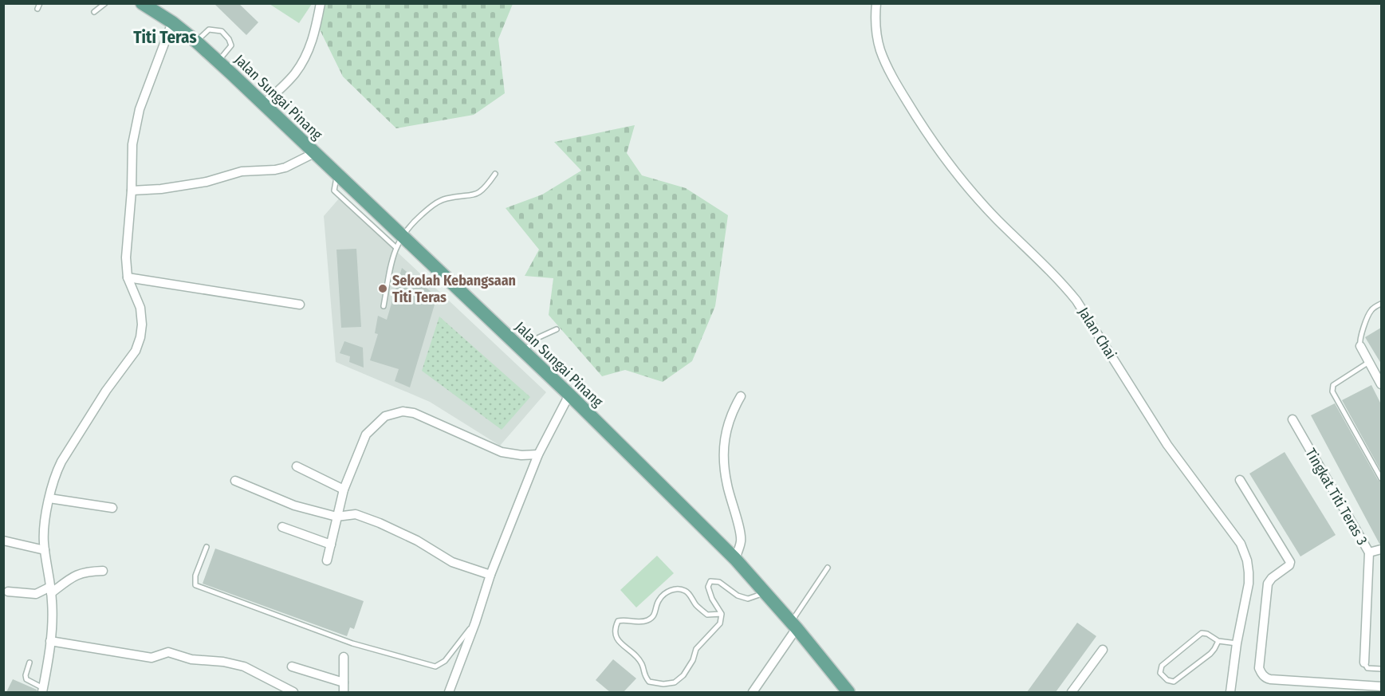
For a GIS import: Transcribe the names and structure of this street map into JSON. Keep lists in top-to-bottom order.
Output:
{
  "streets": {
    "main road": ["Jalan Sungai Pinang"],
    "street": ["Jalan Chai", "Tingkat Titi Teras 3"]
  },
  "districts": ["Titi Teras"],
  "places": ["Sekolah Kebangsaan Titi Teras"]
}
